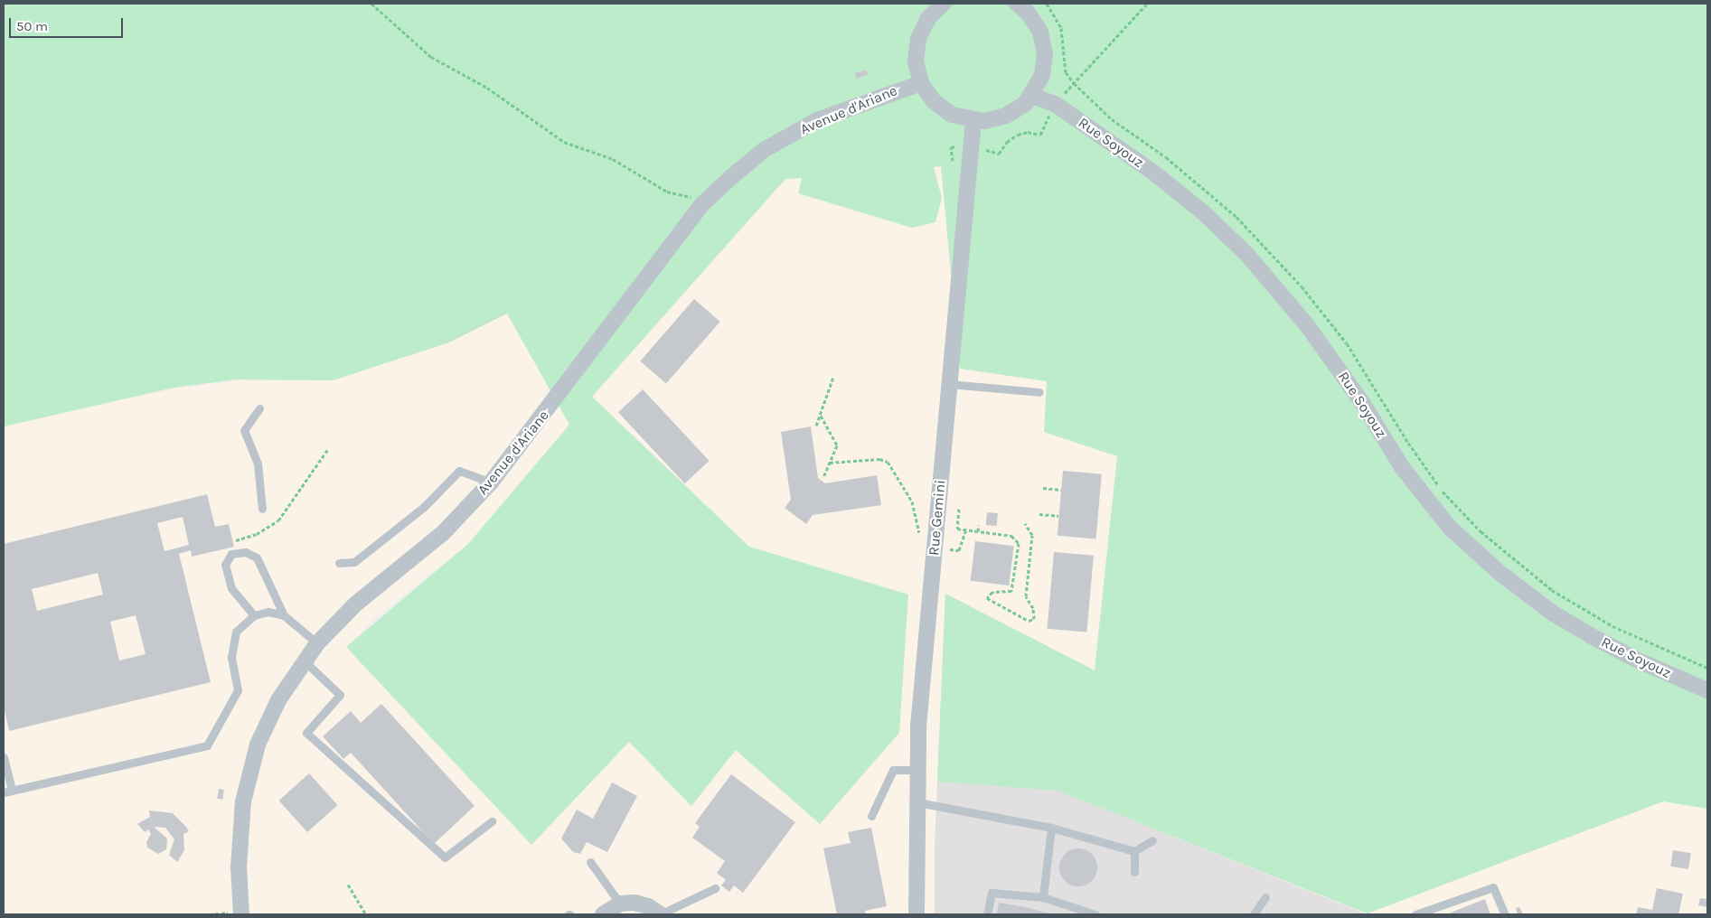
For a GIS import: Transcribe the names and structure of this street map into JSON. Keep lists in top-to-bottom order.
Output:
{
  "streets": {
    "street": ["Avenue d'Ariane", "Rue Soyouz", "Rue Gemini"]
  },
  "scale_bar": "50 m"
}
